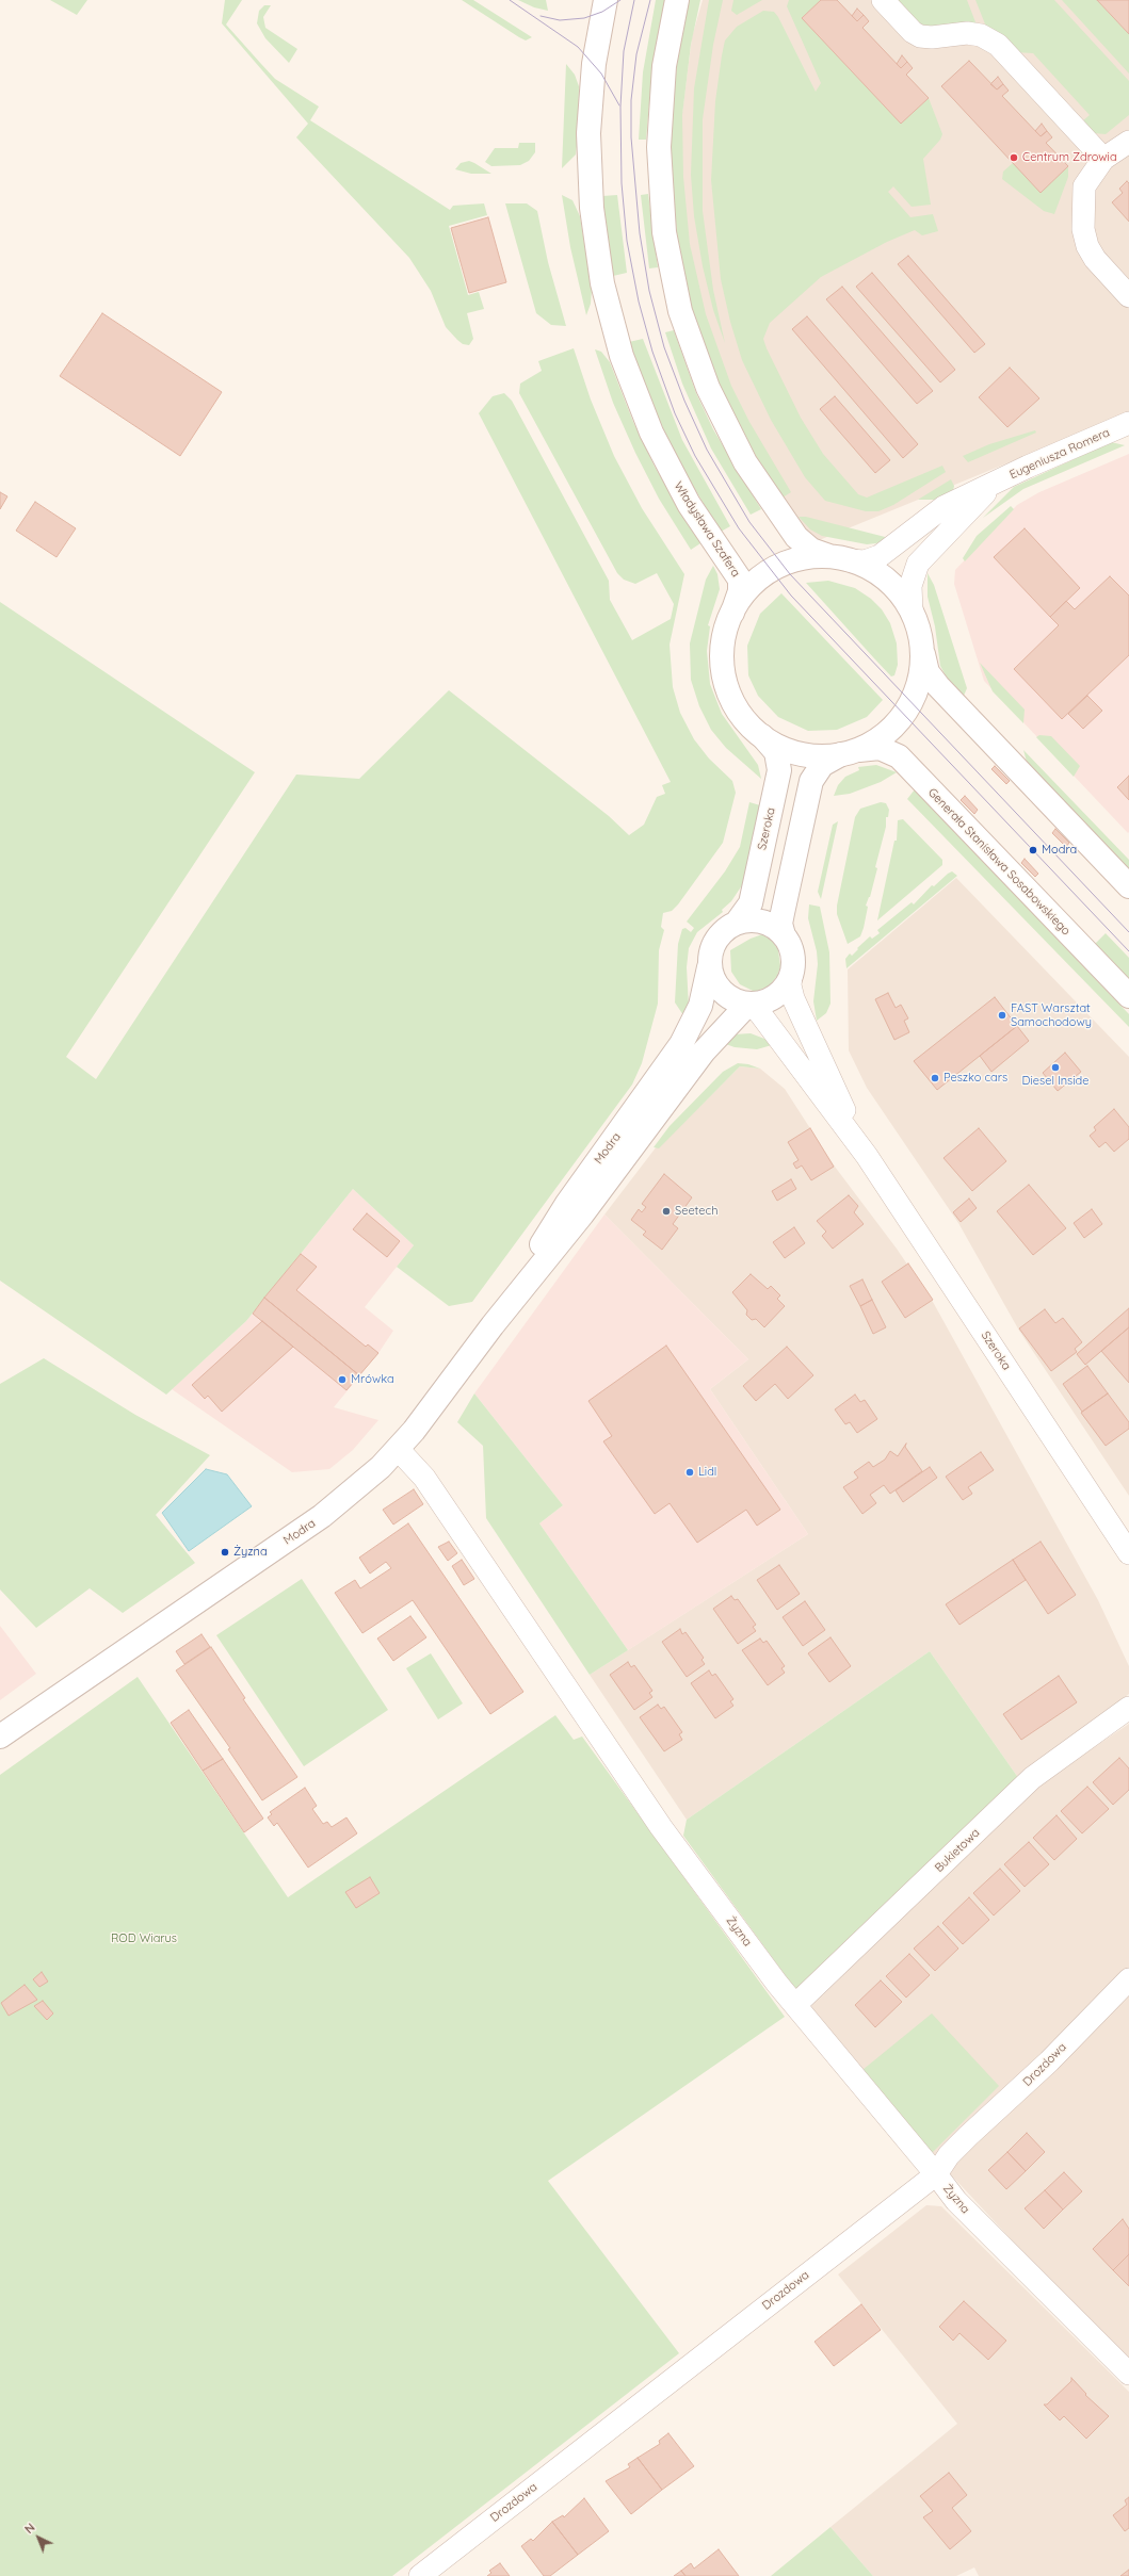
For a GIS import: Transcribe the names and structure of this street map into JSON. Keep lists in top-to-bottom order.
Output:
{
  "streets": {
    "main road": [
      "Władysława Szafera",
      "Szeroka",
      "Generała Stanisława Sosabowskiego",
      "Modra"
    ],
    "street": [
      "Eugeniusza Romera",
      "Bukietowa",
      "Żyzna",
      "Drozdowa"
    ]
  },
  "crossings": [
    ["Władysława Szafera", "Szeroka"],
    ["Władysława Szafera", "Generała Stanisława Sosabowskiego"],
    ["Szeroka", "Generała Stanisława Sosabowskiego"],
    ["Szeroka", "Modra"],
    ["Modra", "Żyzna"],
    ["Bukietowa", "Żyzna"],
    ["Żyzna", "Drozdowa"]
  ],
  "parks": ["ROD Wiarus"],
  "places": [
    "Centrum Zdrowia",
    "Modra",
    "FAST Warsztat Samochodowy",
    "Diesel Inside",
    "Peszko cars",
    "Seetech",
    "Mrówka",
    "Lidl",
    "Żyzna"
  ],
  "north": "top left"
}
